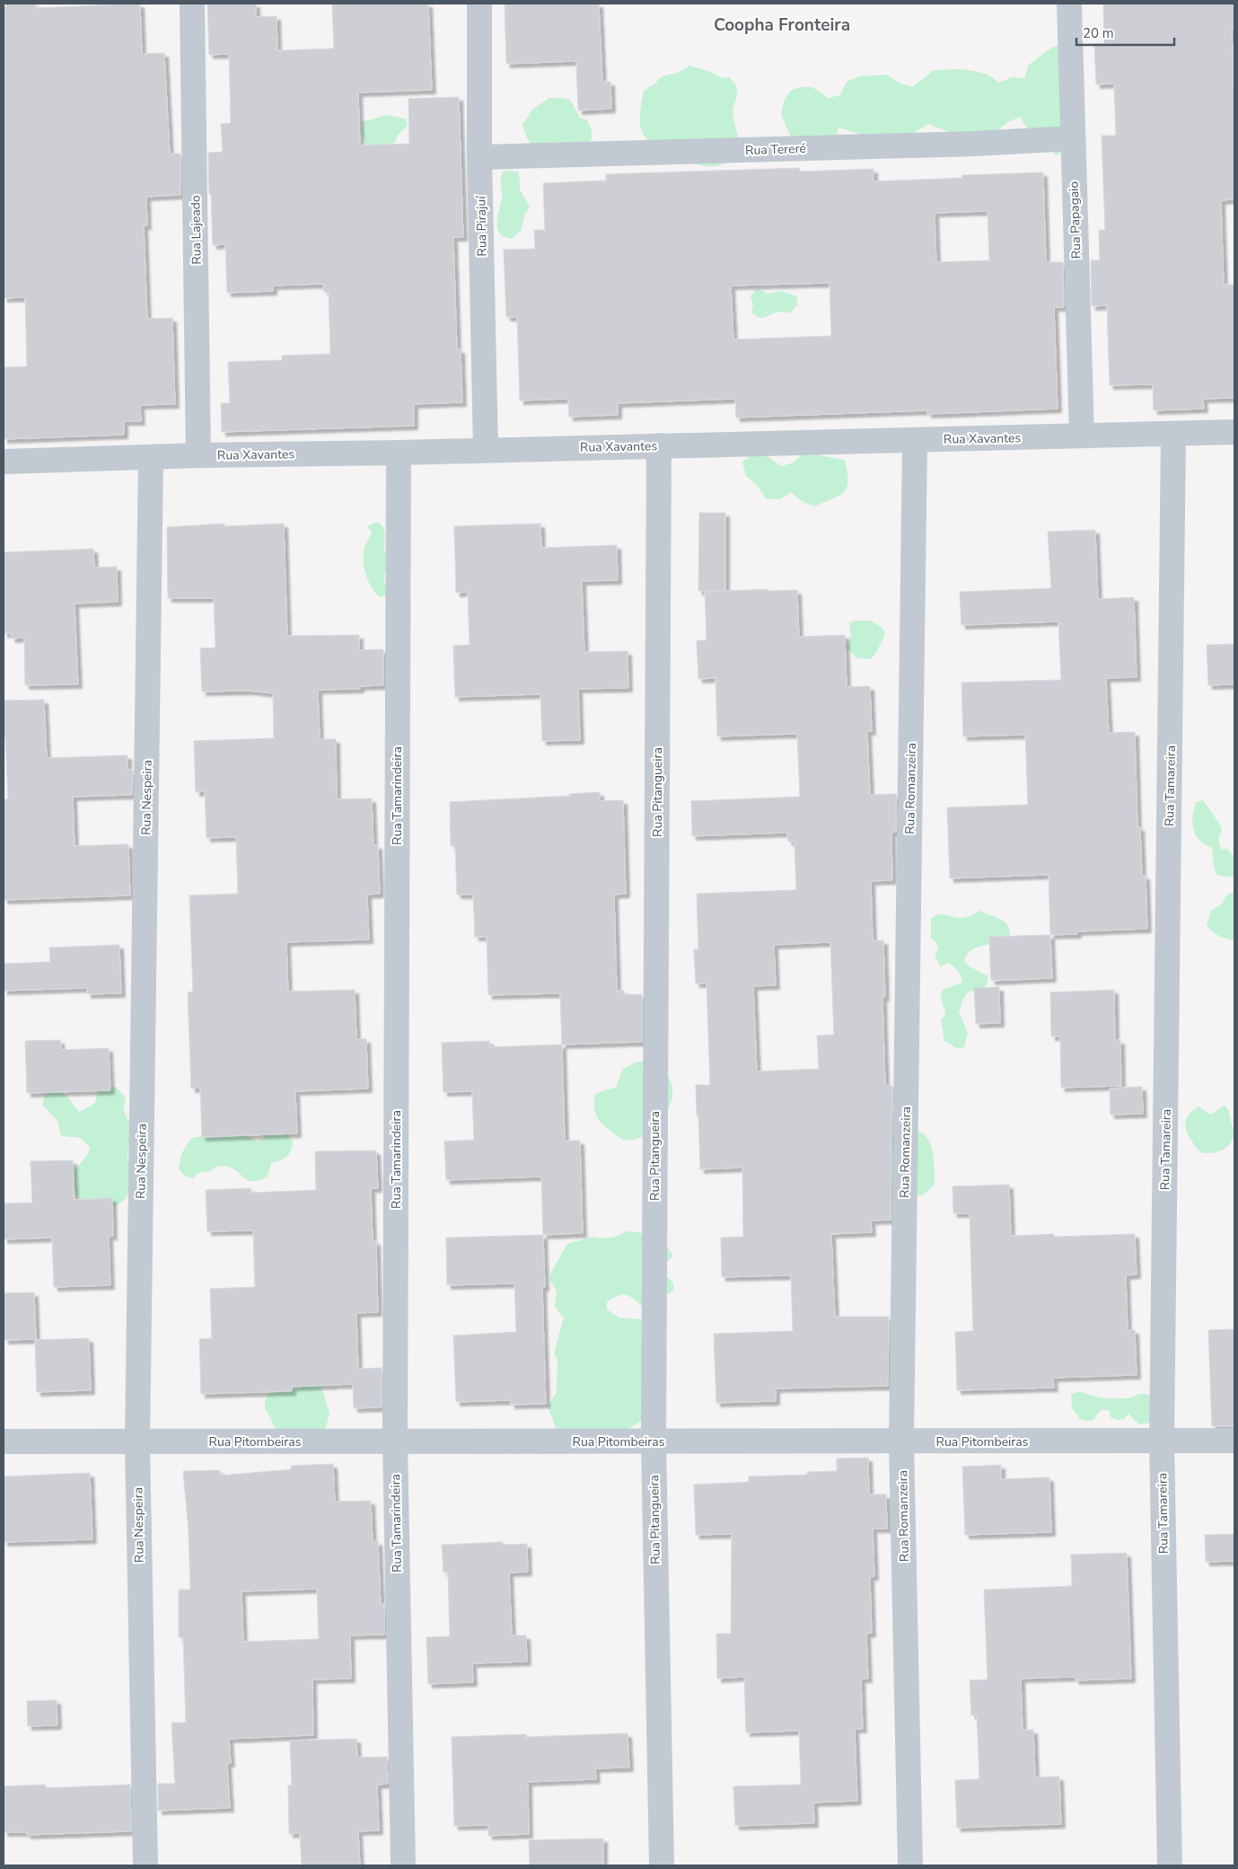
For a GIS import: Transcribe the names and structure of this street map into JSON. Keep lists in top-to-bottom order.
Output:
{
  "streets": {
    "street": [
      "Rua Tereré",
      "Rua Papagaio",
      "Rua Pirajuí",
      "Rua Lajeado",
      "Rua Xavantes",
      "Rua Tamareira",
      "Rua Romanzeira",
      "Rua Pitangueira",
      "Rua Tamarindeira",
      "Rua Nespeira",
      "Rua Pitombeiras"
    ]
  },
  "crossings": [
    ["Rua Tereré", "Rua Papagaio"],
    ["Rua Tereré", "Rua Pirajuí"],
    ["Rua Papagaio", "Rua Xavantes"],
    ["Rua Pirajuí", "Rua Xavantes"],
    ["Rua Lajeado", "Rua Xavantes"],
    ["Rua Xavantes", "Rua Tamareira"],
    ["Rua Xavantes", "Rua Romanzeira"],
    ["Rua Xavantes", "Rua Pitangueira"],
    ["Rua Xavantes", "Rua Tamarindeira"],
    ["Rua Xavantes", "Rua Nespeira"],
    ["Rua Tamareira", "Rua Pitombeiras"],
    ["Rua Romanzeira", "Rua Pitombeiras"],
    ["Rua Pitangueira", "Rua Pitombeiras"],
    ["Rua Tamarindeira", "Rua Pitombeiras"],
    ["Rua Nespeira", "Rua Pitombeiras"]
  ],
  "districts": ["Coopha Fronteira"],
  "scale_bar": "20 m"
}
